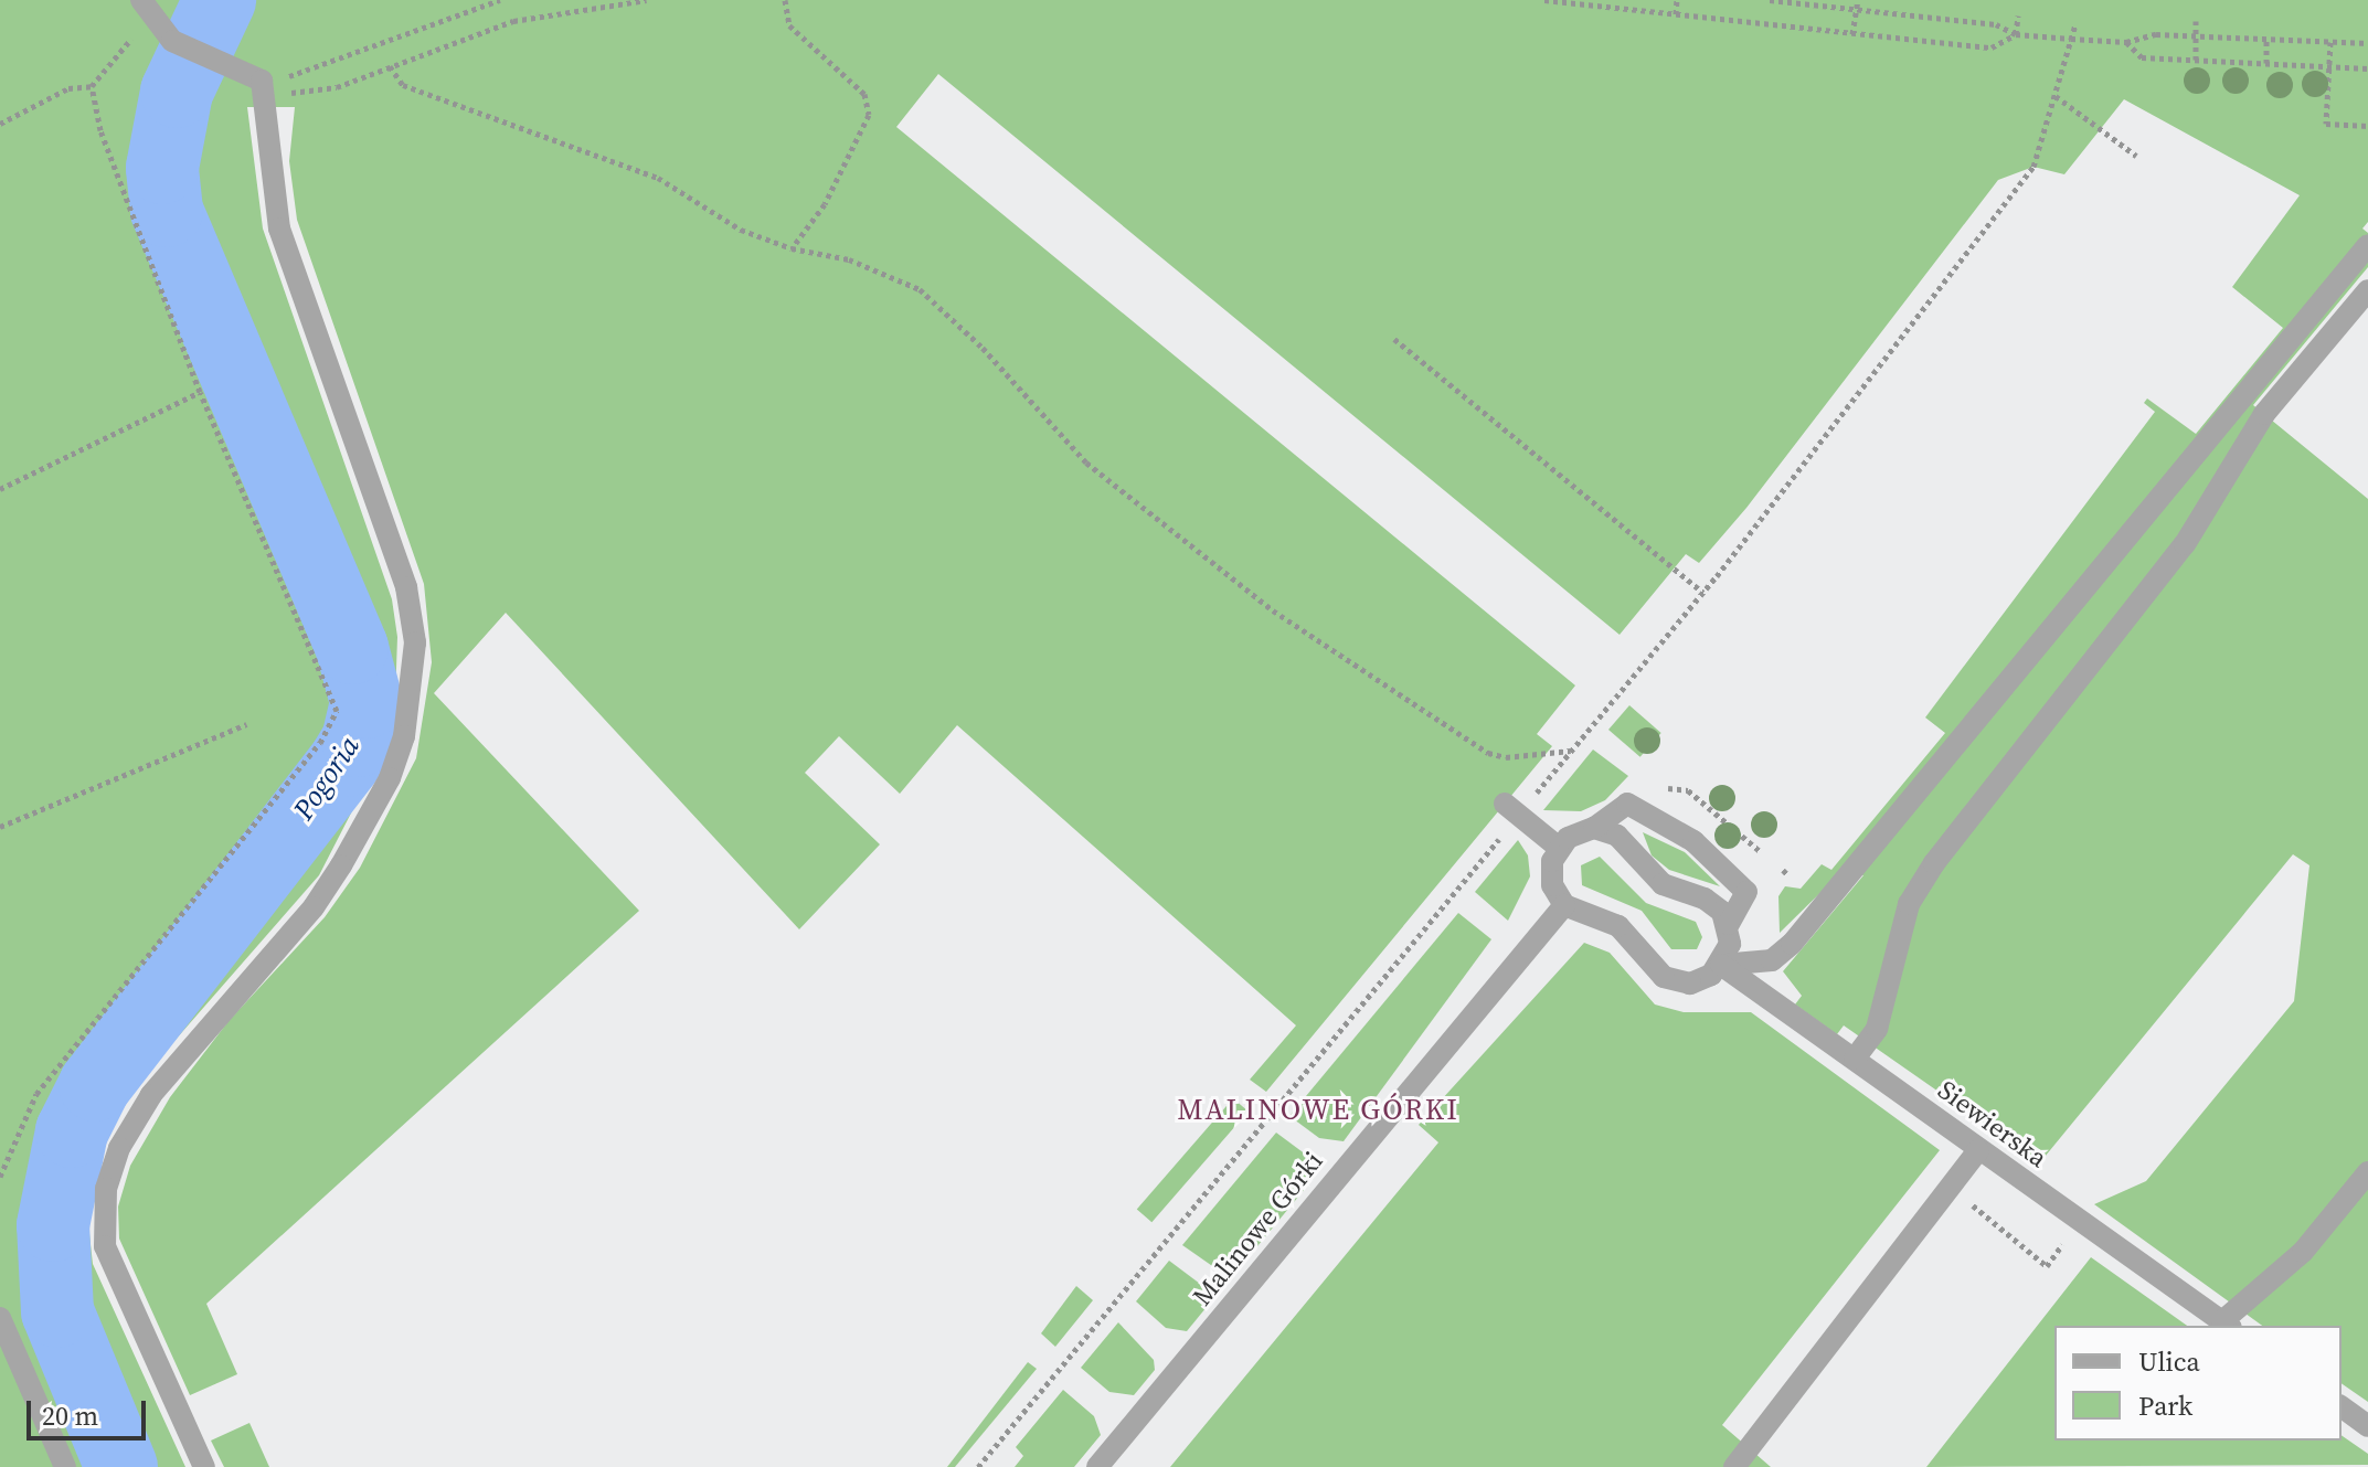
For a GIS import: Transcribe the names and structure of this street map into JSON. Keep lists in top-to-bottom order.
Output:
{
  "streets": {
    "street": ["Siewierska", "Malinowe Górki"]
  },
  "districts": ["MALINOWE GÓRKI"],
  "water": ["Pogoria"],
  "legend": ["Ulica", "Park"],
  "scale_bar": "20 m"
}
